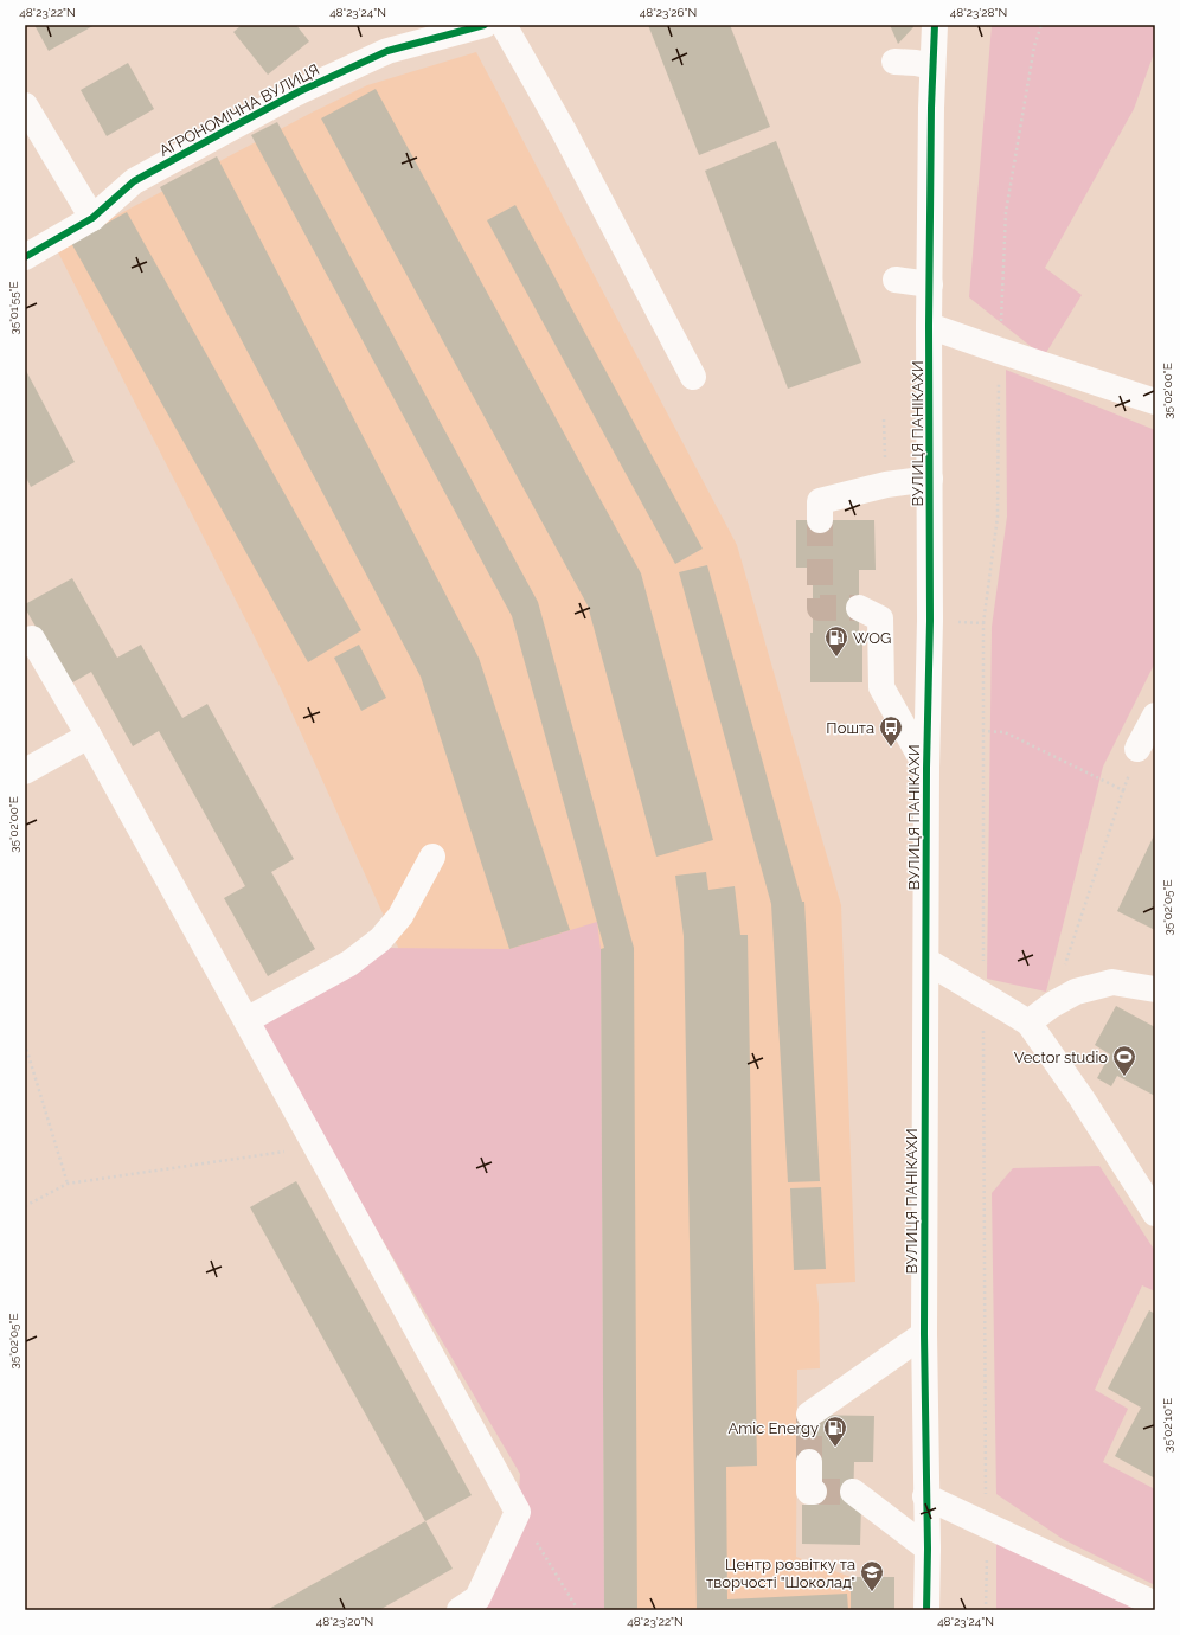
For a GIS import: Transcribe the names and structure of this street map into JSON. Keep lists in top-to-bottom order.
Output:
{
  "streets": {
    "street": ["АГРОНОМІЧНА ВУЛИЦЯ", "ВУЛИЦЯ ПАНІКАХИ"]
  },
  "places": {
    "fuel station": ["WOG", "Amic Energy"],
    "bus stop": ["Пошта"],
    "sports": ["Vector studio"],
    "school or university": ["Центр розвітку та творчості \"Шоколад\""]
  },
  "coordinates": [
    "48°23'22\"N",
    "48°23'24\"N",
    "48°23'26\"N",
    "48°23'28\"N",
    "35°01'55\"E",
    "35°02'00\"E",
    "35°02'05\"E",
    "35°02'10\"E",
    "48°23'20\"N"
  ]
}
